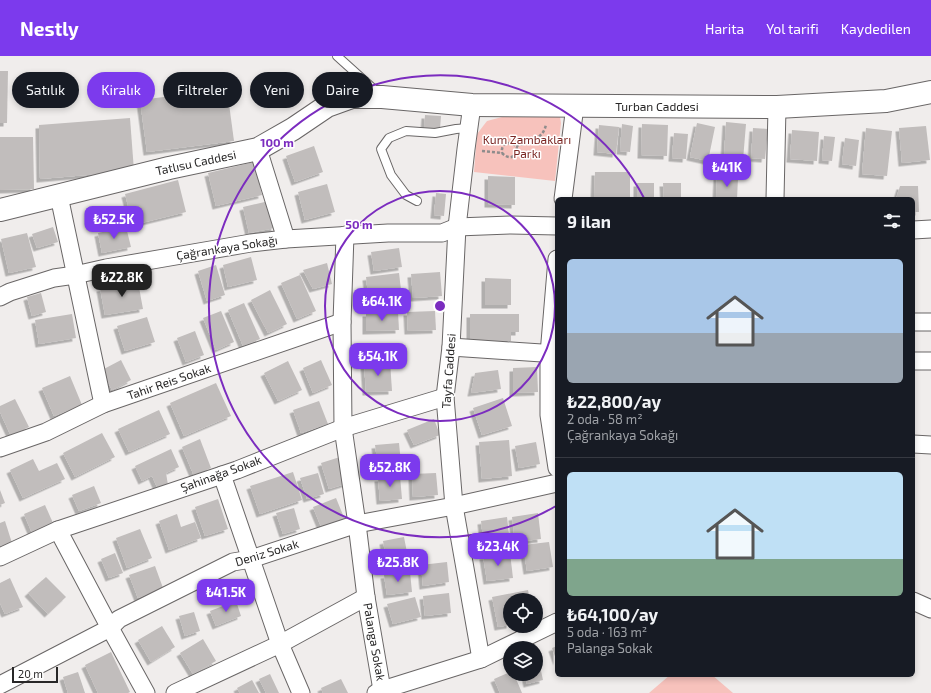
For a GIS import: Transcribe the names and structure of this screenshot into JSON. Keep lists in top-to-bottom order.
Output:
{
  "streets": {
    "main road": ["Turban Caddesi", "Tatlısu Caddesi"],
    "street": [
      "Çağrankaya Sokağı",
      "Tayfa Caddesi",
      "Tahir Reis Sokak",
      "Şahinağa Sokak",
      "Deniz Sokak",
      "Palanga Sokak"
    ]
  },
  "crossings": [
    ["Turban Caddesi", "Tatlısu Caddesi"],
    ["Turban Caddesi", "Tayfa Caddesi"],
    ["Çağrankaya Sokağı", "Tayfa Caddesi"],
    ["Çağrankaya Sokağı", "Palanga Sokak"],
    ["Tayfa Caddesi", "Şahinağa Sokak"],
    ["Tayfa Caddesi", "Deniz Sokak"],
    ["Tahir Reis Sokak", "Palanga Sokak"],
    ["Şahinağa Sokak", "Palanga Sokak"],
    ["Deniz Sokak", "Palanga Sokak"]
  ],
  "parks": ["Kum Zambakları Parkı"],
  "scale_bar": "20 m",
  "page": {
    "header": "Nestly",
    "nav": ["Harita", "Yol tarifi", "Kaydedilen"],
    "chip": [
      "Satılık",
      "Kiralık",
      "Filtreler",
      "Yeni",
      "Daire"
    ],
    "price": [
      "₺41K",
      "₺52.5K",
      "₺22.8K",
      "₺64.1K",
      "₺54.1K",
      "₺52.8K",
      "₺23.4K",
      "₺25.8K",
      "₺41.5K"
    ],
    "heading": "9 ilan",
    "list": [
      {
        "name": "₺22,800/ay",
        "note": "2 oda · 58 m² · Çağrankaya Sokağı"
      },
      {
        "name": "₺64,100/ay",
        "note": "5 oda · 163 m² · Palanga Sokak"
      }
    ],
    "scale": "20 m"
  },
  "rings": ["100 m", "50 m"]
}
